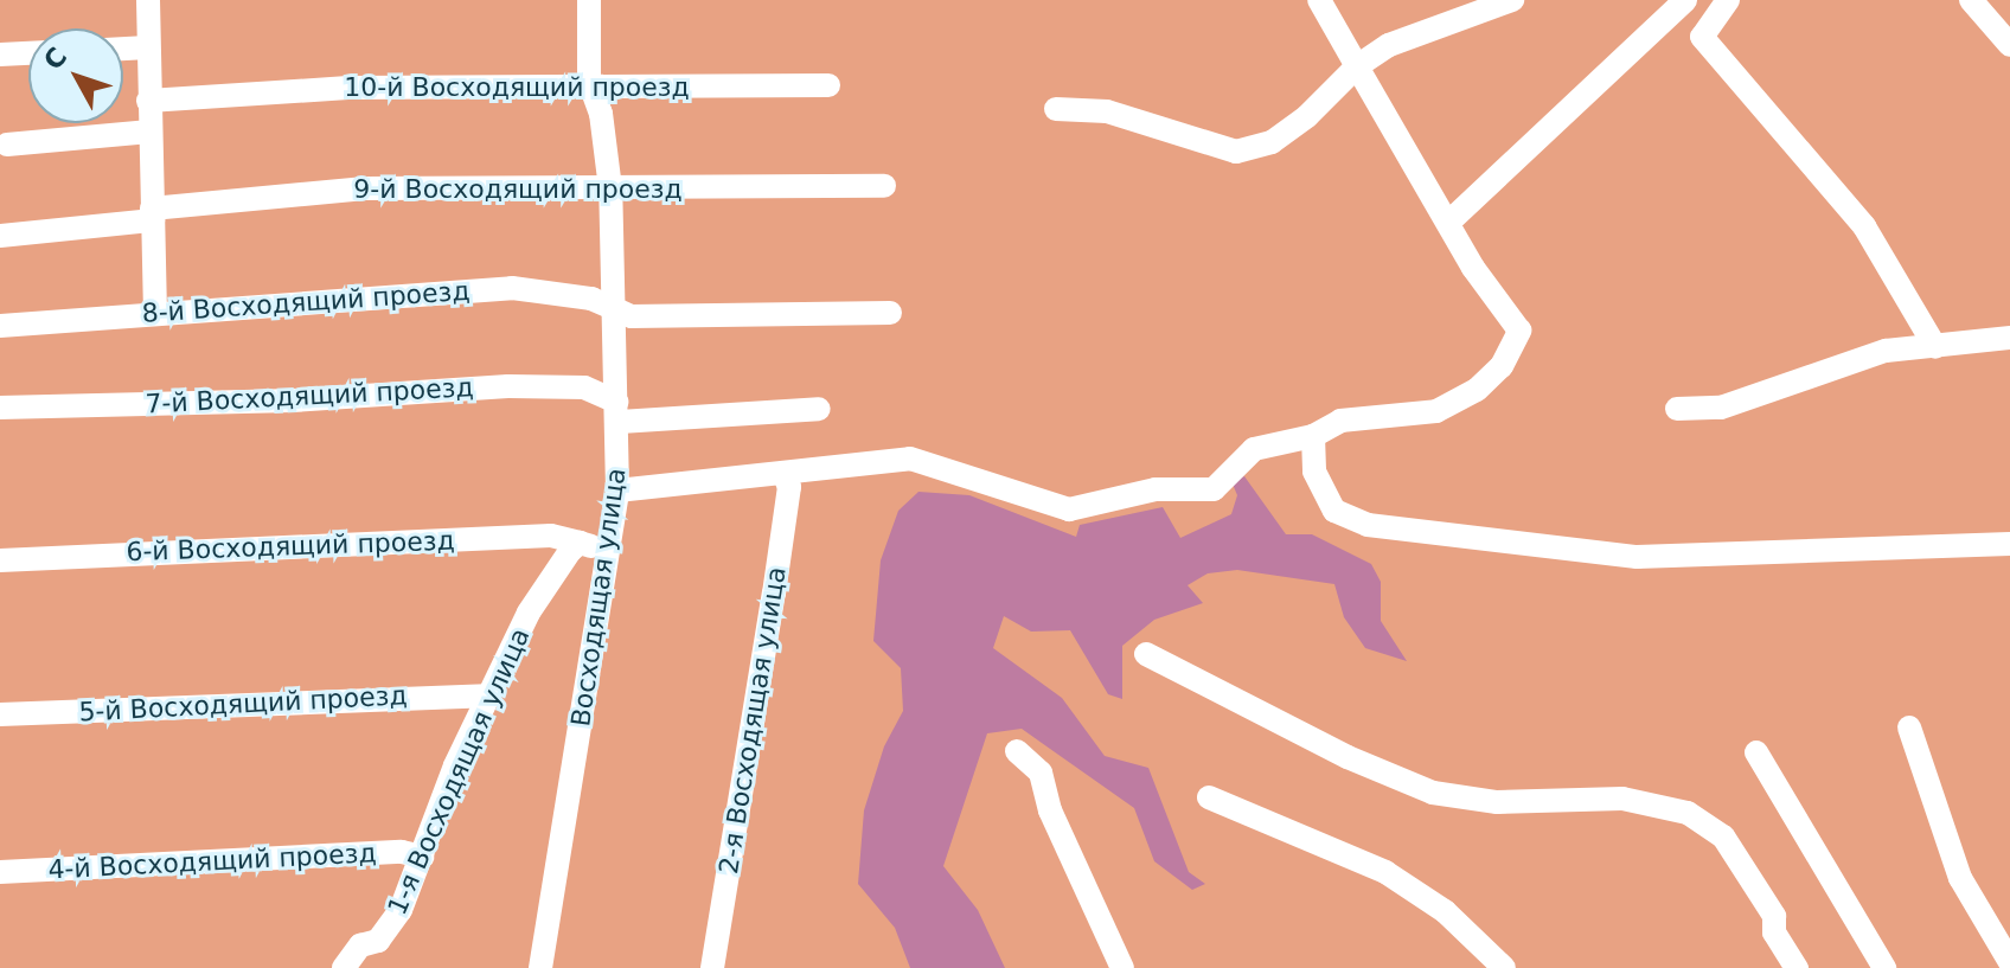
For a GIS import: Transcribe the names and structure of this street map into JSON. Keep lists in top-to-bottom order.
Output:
{
  "streets": {
    "street": [
      "10-й Восходящий проезд",
      "9-й Восходящий проезд",
      "8-й Восходящий проезд",
      "7-й Восходящий проезд",
      "6-й Восходящий проезд",
      "Восходящая улица",
      "5-й Восходящий проезд",
      "2-я Восходящая улица",
      "1-я Восходящая улица",
      "4-й Восходящий проезд"
    ]
  },
  "crossings": [
    ["10-й Восходящий проезд", "Восходящая улица"],
    ["9-й Восходящий проезд", "Восходящая улица"],
    ["8-й Восходящий проезд", "Восходящая улица"],
    ["7-й Восходящий проезд", "Восходящая улица"],
    ["6-й Восходящий проезд", "1-я Восходящая улица"],
    ["5-й Восходящий проезд", "1-я Восходящая улица"],
    ["1-я Восходящая улица", "4-й Восходящий проезд"]
  ],
  "north": "top left"
}
